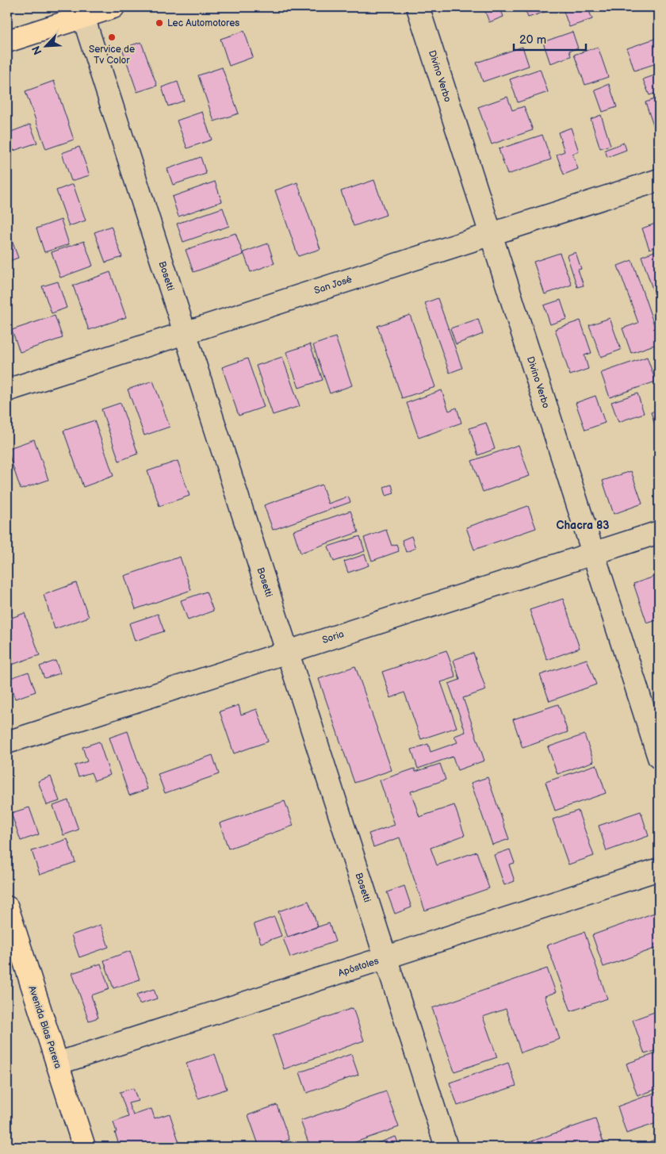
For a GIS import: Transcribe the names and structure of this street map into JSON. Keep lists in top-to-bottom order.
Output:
{
  "streets": {
    "main road": ["Avenida Blas Parera"],
    "street": [
      "Divino Verbo",
      "Bosetti",
      "San José",
      "Soria",
      "Apóstoles"
    ]
  },
  "crossings": [
    ["Divino Verbo", "San José"],
    ["Divino Verbo", "Soria"],
    ["Bosetti", "San José"],
    ["Bosetti", "Soria"],
    ["Bosetti", "Apóstoles"],
    ["Apóstoles", "Avenida Blas Parera"]
  ],
  "districts": ["Chacra 83"],
  "places": ["Lec Automotores", "Service de Tv Color"],
  "scale_bar": "20 m",
  "north": "bottom left"
}
